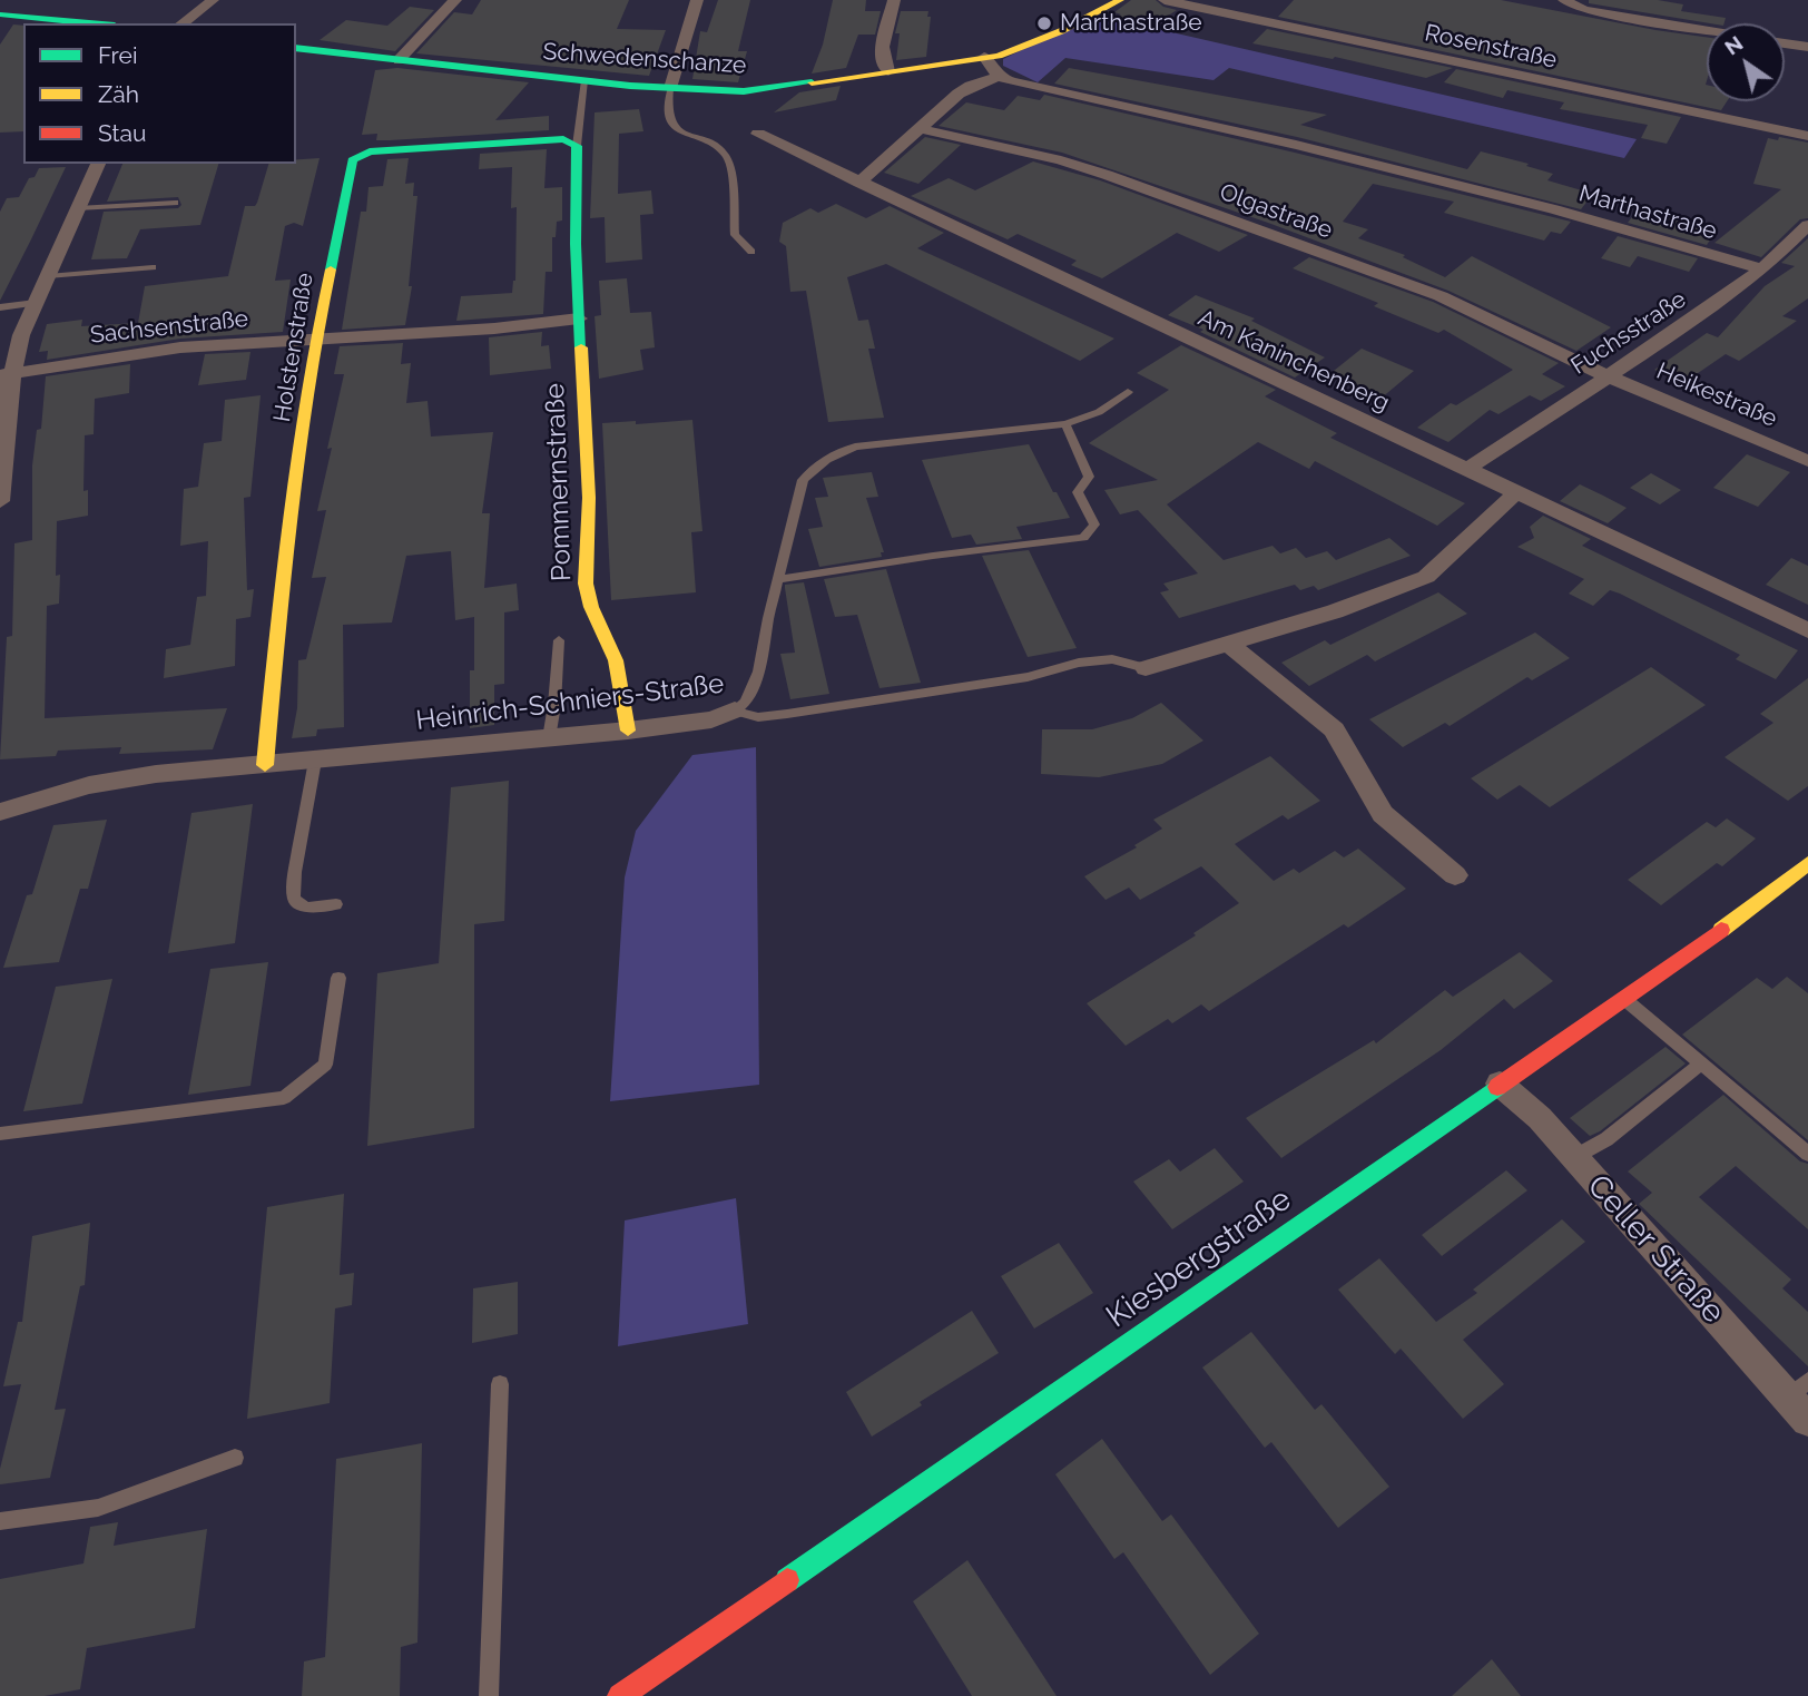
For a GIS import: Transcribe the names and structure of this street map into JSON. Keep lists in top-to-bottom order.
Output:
{
  "streets": {
    "street": [
      "Rosenstraße",
      "Schwedenschanze",
      "Olgastraße",
      "Marthastraße",
      "Sachsenstraße",
      "Fuchsstraße",
      "Holstenstraße",
      "Am Kaninchenberg",
      "Heikestraße",
      "Pommernstraße",
      "Heinrich-Schniers-Straße",
      "Celler Straße",
      "Kiesbergstraße"
    ]
  },
  "crossings": [
    ["Olgastraße", "Fuchsstraße"],
    ["Olgastraße", "Heikestraße"],
    ["Marthastraße", "Fuchsstraße"],
    ["Sachsenstraße", "Holstenstraße"],
    ["Sachsenstraße", "Pommernstraße"],
    ["Fuchsstraße", "Am Kaninchenberg"],
    ["Fuchsstraße", "Heikestraße"],
    ["Holstenstraße", "Pommernstraße"],
    ["Holstenstraße", "Heinrich-Schniers-Straße"],
    ["Pommernstraße", "Heinrich-Schniers-Straße"],
    ["Celler Straße", "Kiesbergstraße"]
  ],
  "places": ["Marthastraße"],
  "legend": ["Frei", "Zäh", "Stau"],
  "north": "top left"
}
